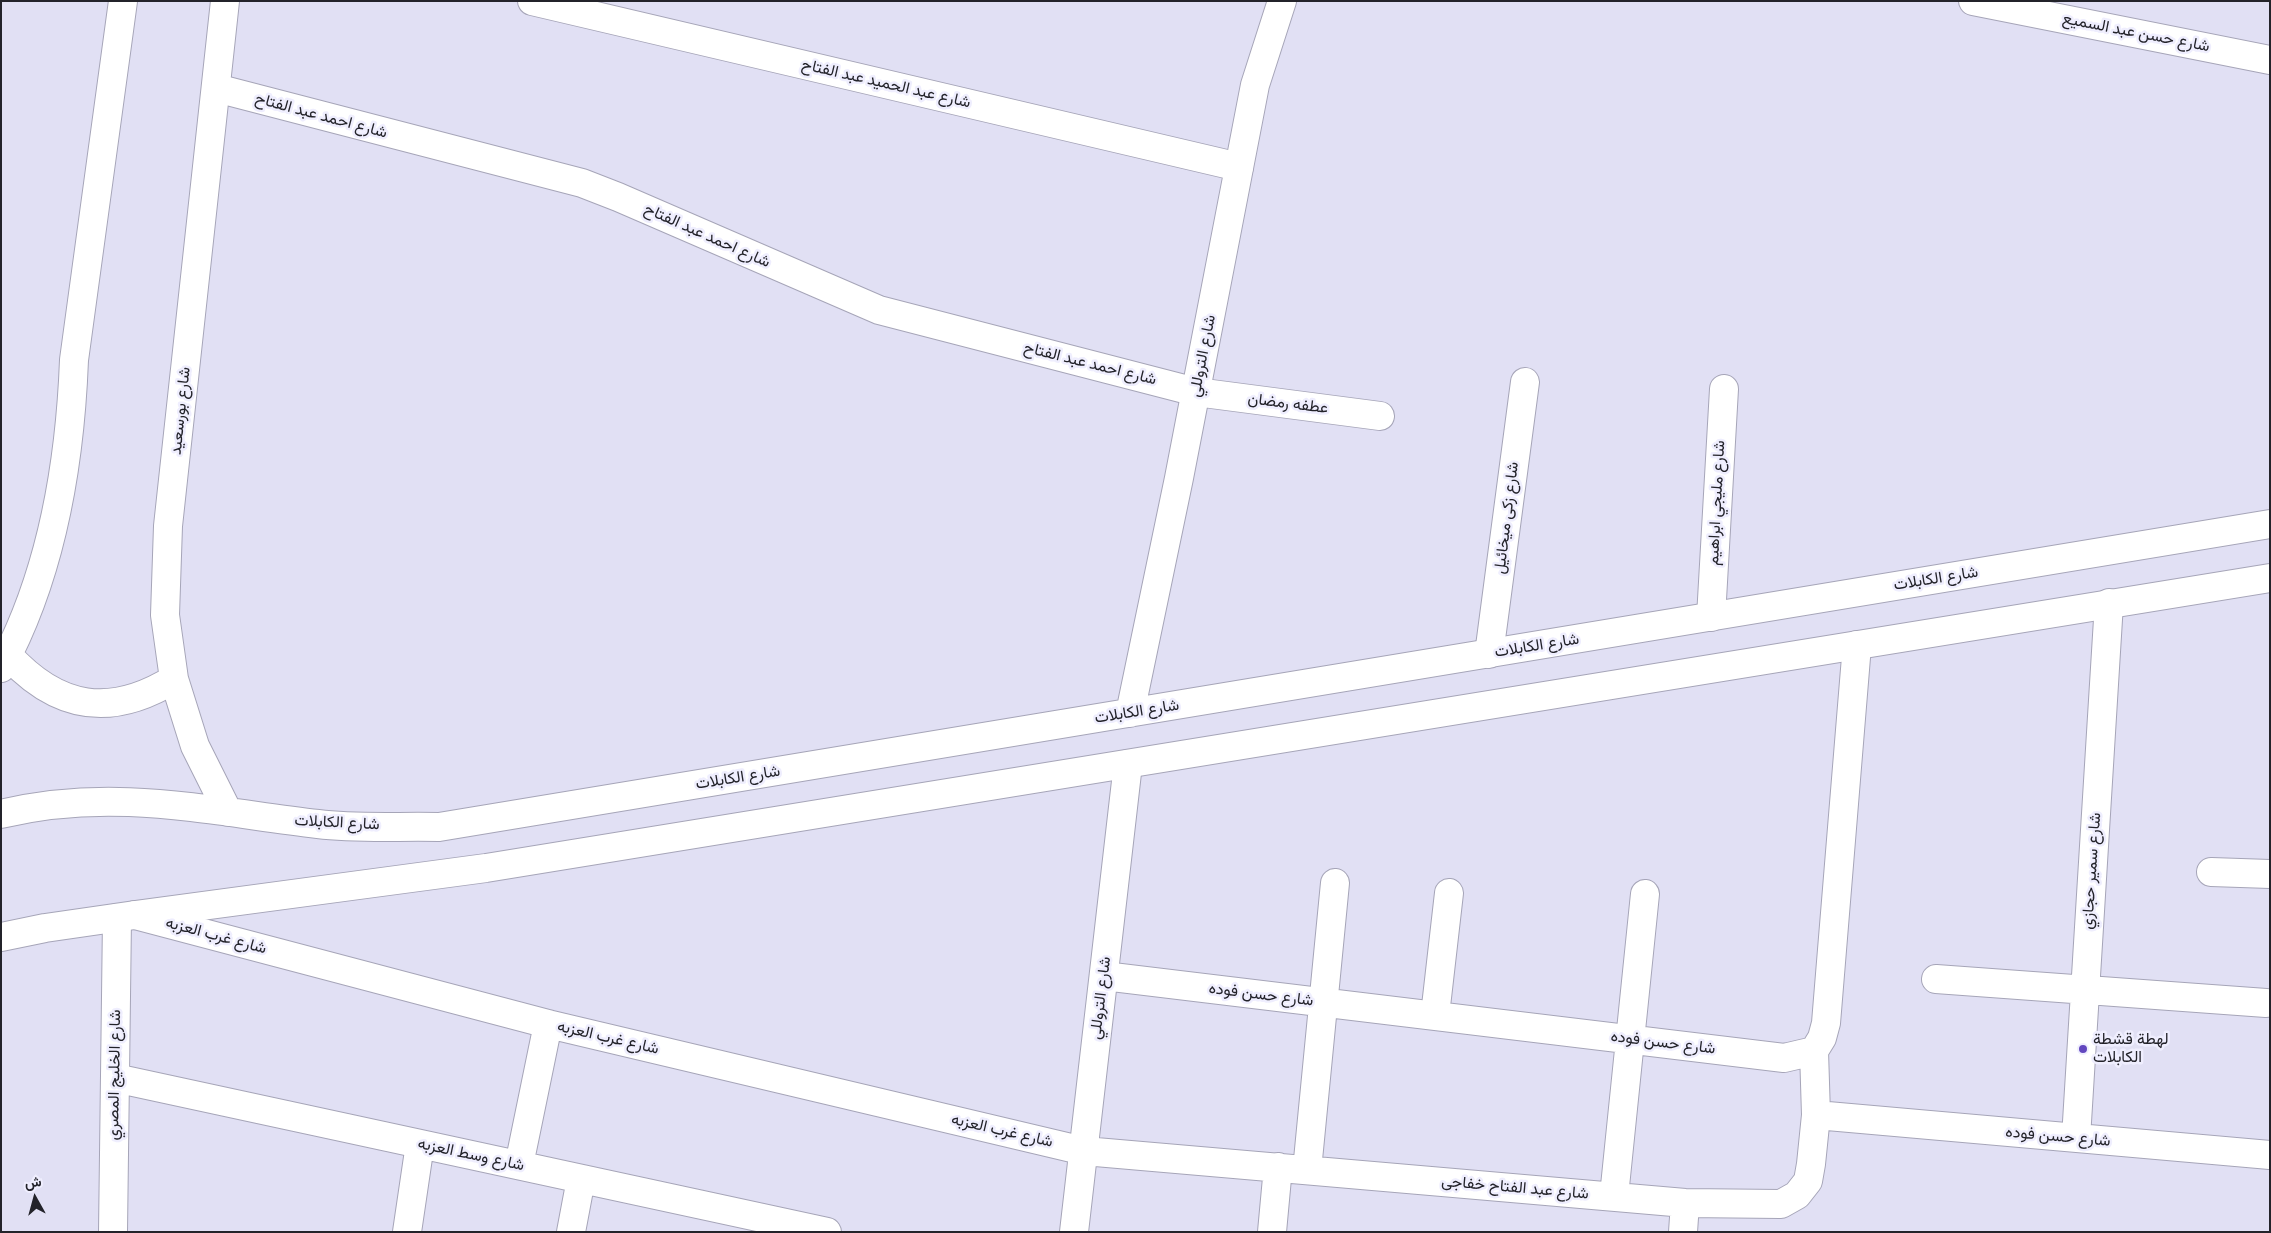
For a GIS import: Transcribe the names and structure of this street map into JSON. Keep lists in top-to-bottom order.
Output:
{
  "streets": {
    "street": [
      "شارع حسن عبد السميع",
      "شارع عبد الحميد عبد الفتاح",
      "شارع احمد عبد الفتاح",
      "شارع التروللي",
      "عطفه رمضان",
      "شارع بورسعيد",
      "شارع مليجي ابراهيم",
      "شارع زكى ميخائيل",
      "شارع الكابلات",
      "شارع سمير حجازي",
      "شارع غرب العزبه",
      "شارع حسن فوده",
      "شارع الخليج المصري",
      "شارع وسط العزبه",
      "شارع عبد الفتاح خفاجى"
    ]
  },
  "crossings": [
    ["شارع عبد الحميد عبد الفتاح", "شارع التروللي"],
    ["شارع احمد عبد الفتاح", "شارع التروللي"],
    ["شارع احمد عبد الفتاح", "عطفه رمضان"],
    ["شارع احمد عبد الفتاح", "شارع بورسعيد"],
    ["شارع التروللي", "عطفه رمضان"],
    ["شارع التروللي", "شارع الكابلات"],
    ["شارع التروللي", "شارع غرب العزبه"],
    ["شارع التروللي", "شارع حسن فوده"],
    ["شارع التروللي", "شارع عبد الفتاح خفاجى"],
    ["شارع بورسعيد", "شارع الكابلات"],
    ["شارع مليجي ابراهيم", "شارع الكابلات"],
    ["شارع زكى ميخائيل", "شارع الكابلات"],
    ["شارع سمير حجازي", "شارع حسن فوده"],
    ["شارع غرب العزبه", "شارع الخليج المصري"],
    ["شارع غرب العزبه", "شارع عبد الفتاح خفاجى"],
    ["شارع حسن فوده", "شارع عبد الفتاح خفاجى"],
    ["شارع الخليج المصري", "شارع وسط العزبه"]
  ],
  "places": ["لهطة قشطة الكابلات"],
  "north": "top"
}
